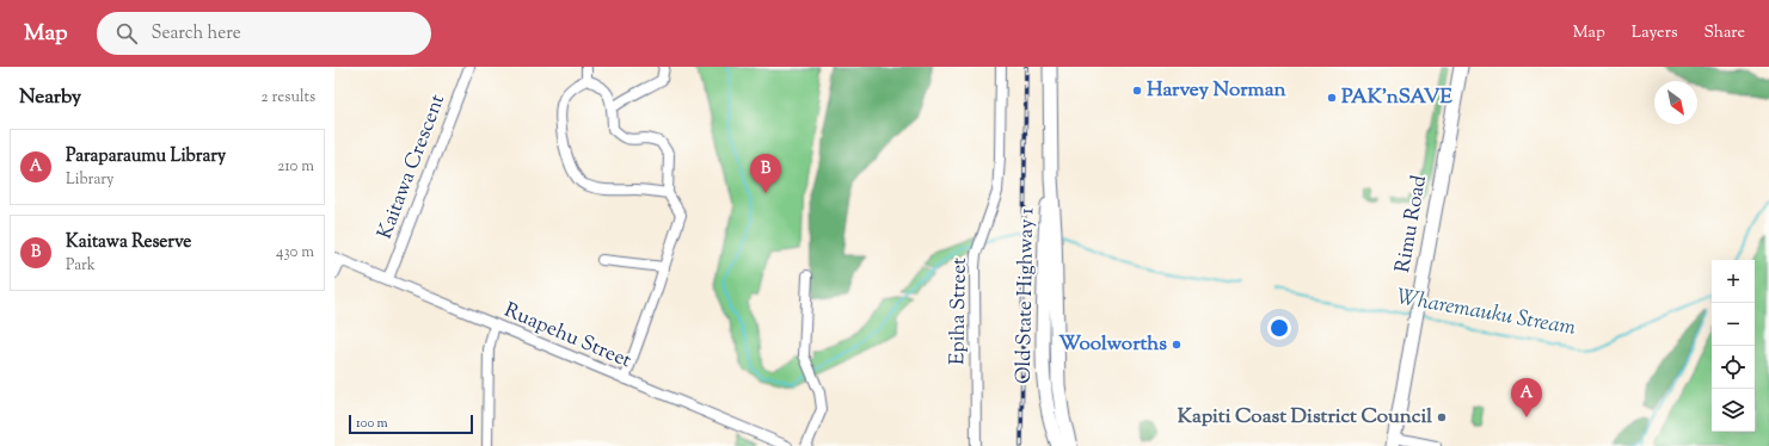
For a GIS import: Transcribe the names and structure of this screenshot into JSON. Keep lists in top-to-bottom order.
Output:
{
  "streets": {
    "main road": ["Rimu Road", "Old State Highway 1"],
    "street": ["Kaitawa Crescent", "Epiha Street", "Ruapehu Street"]
  },
  "crossings": [
    ["Kaitawa Crescent", "Ruapehu Street"]
  ],
  "water": ["Wharemauku Stream"],
  "places": [
    "Harvey Norman",
    "PAK'nSAVE",
    "Woolworths",
    "Kapiti Coast District Council"
  ],
  "scale_bar": "100 m",
  "north": "bottom right",
  "page": {
    "header": "Map",
    "search": "Search here",
    "nav": ["Map", "Layers", "Share"],
    "heading": ["Nearby", "2 results"],
    "list": [
      {
        "mark": "A",
        "name": "Paraparaumu Library",
        "note": "Library",
        "value": "210 m"
      },
      {
        "mark": "B",
        "name": "Kaitawa Reserve",
        "note": "Park",
        "value": "430 m"
      }
    ],
    "pins": ["B", "A"],
    "map_buttons": ["+", "−"],
    "scale": "100 m"
  }
}
